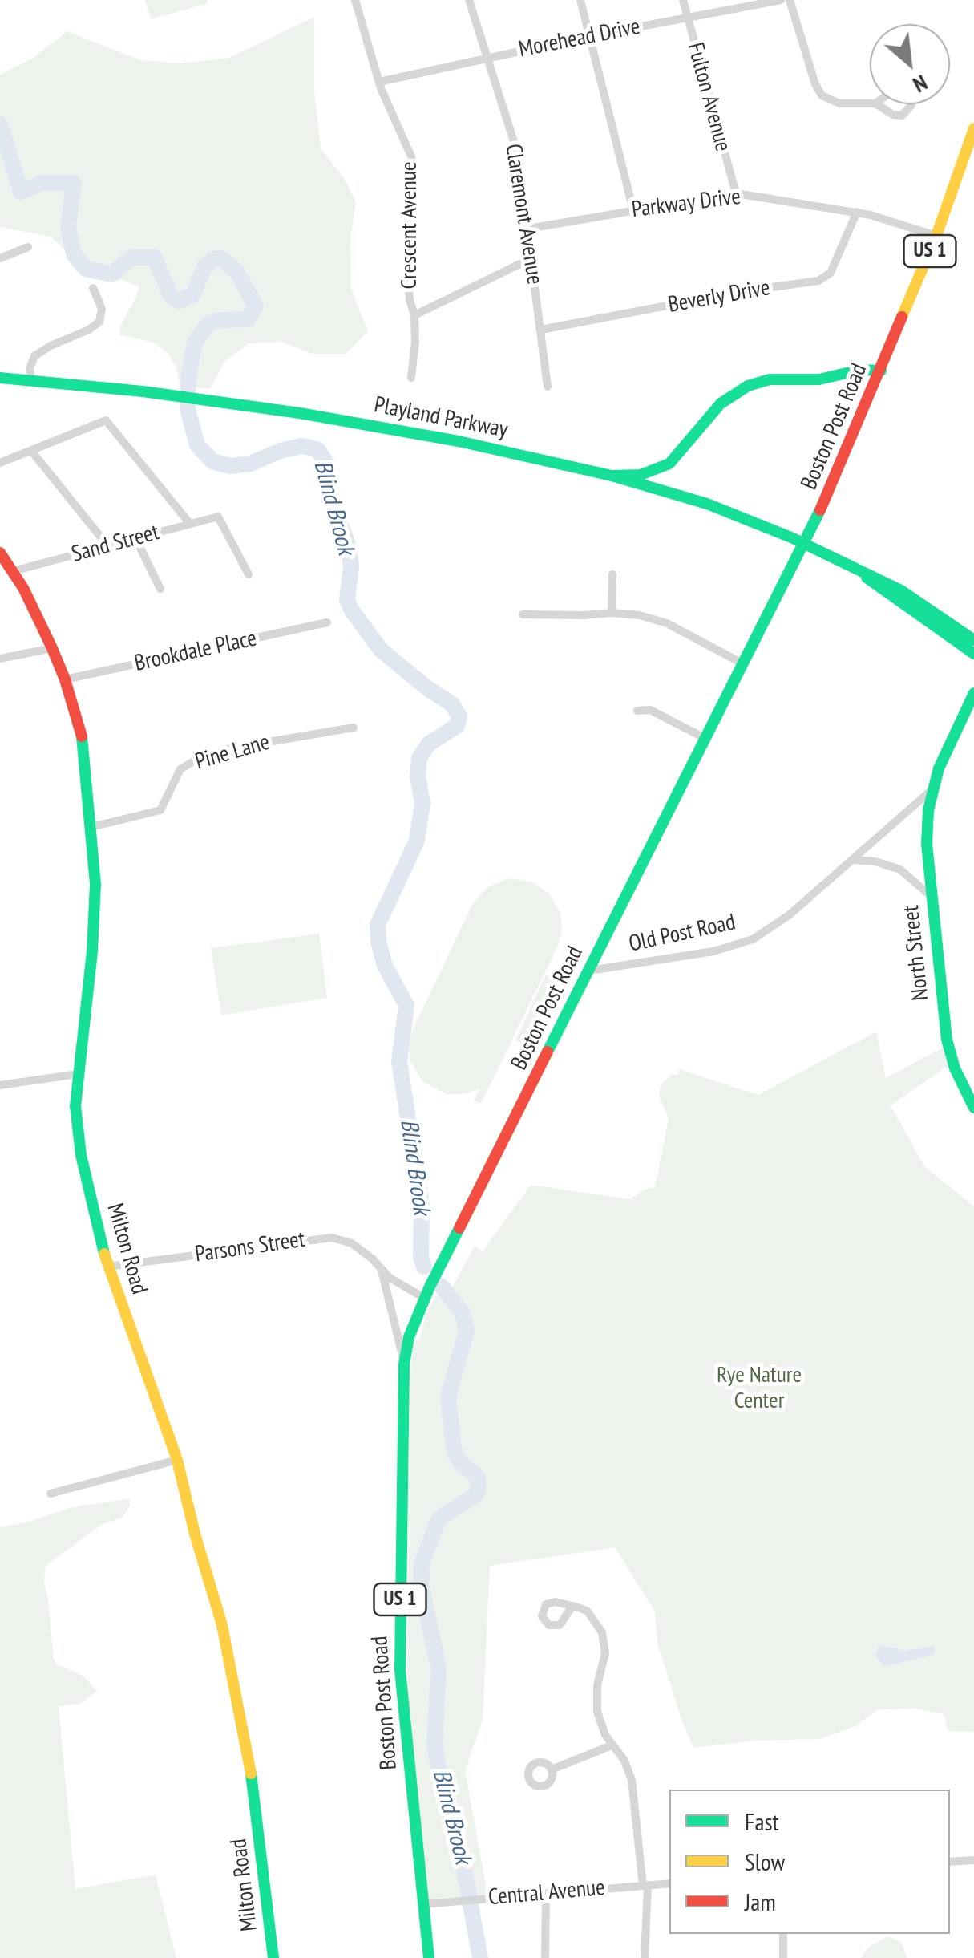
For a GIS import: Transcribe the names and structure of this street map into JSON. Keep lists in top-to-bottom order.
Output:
{
  "streets": {
    "main road": [
      "US 1",
      "Playland Parkway",
      "Boston Post Road",
      "Old Post Road",
      "North Street",
      "Milton Road"
    ],
    "street": [
      "Morehead Drive",
      "Fulton Avenue",
      "Parkway Drive",
      "Claremont Avenue",
      "Crescent Avenue",
      "Beverly Drive",
      "Sand Street",
      "Brookdale Place",
      "Pine Lane",
      "Parsons Street",
      "Central Avenue"
    ]
  },
  "crossings": [
    ["Morehead Drive", "Fulton Avenue"],
    ["Morehead Drive", "Claremont Avenue"],
    ["Morehead Drive", "Crescent Avenue"],
    ["Fulton Avenue", "Parkway Drive"],
    ["Parkway Drive", "Claremont Avenue"],
    ["Parkway Drive", "Beverly Drive"],
    ["Parkway Drive", "Boston Post Road"],
    ["Claremont Avenue", "Beverly Drive"],
    ["Boston Post Road", "Old Post Road"],
    ["Boston Post Road", "Parsons Street"],
    ["Boston Post Road", "Central Avenue"],
    ["Sand Street", "Milton Road"],
    ["Brookdale Place", "Milton Road"],
    ["Pine Lane", "Milton Road"],
    ["Old Post Road", "North Street"],
    ["Parsons Street", "Milton Road"]
  ],
  "water": ["Blind Brook"],
  "parks": ["Rye Nature Center"],
  "legend": ["Fast", "Slow", "Jam"],
  "north": "bottom right"
}
